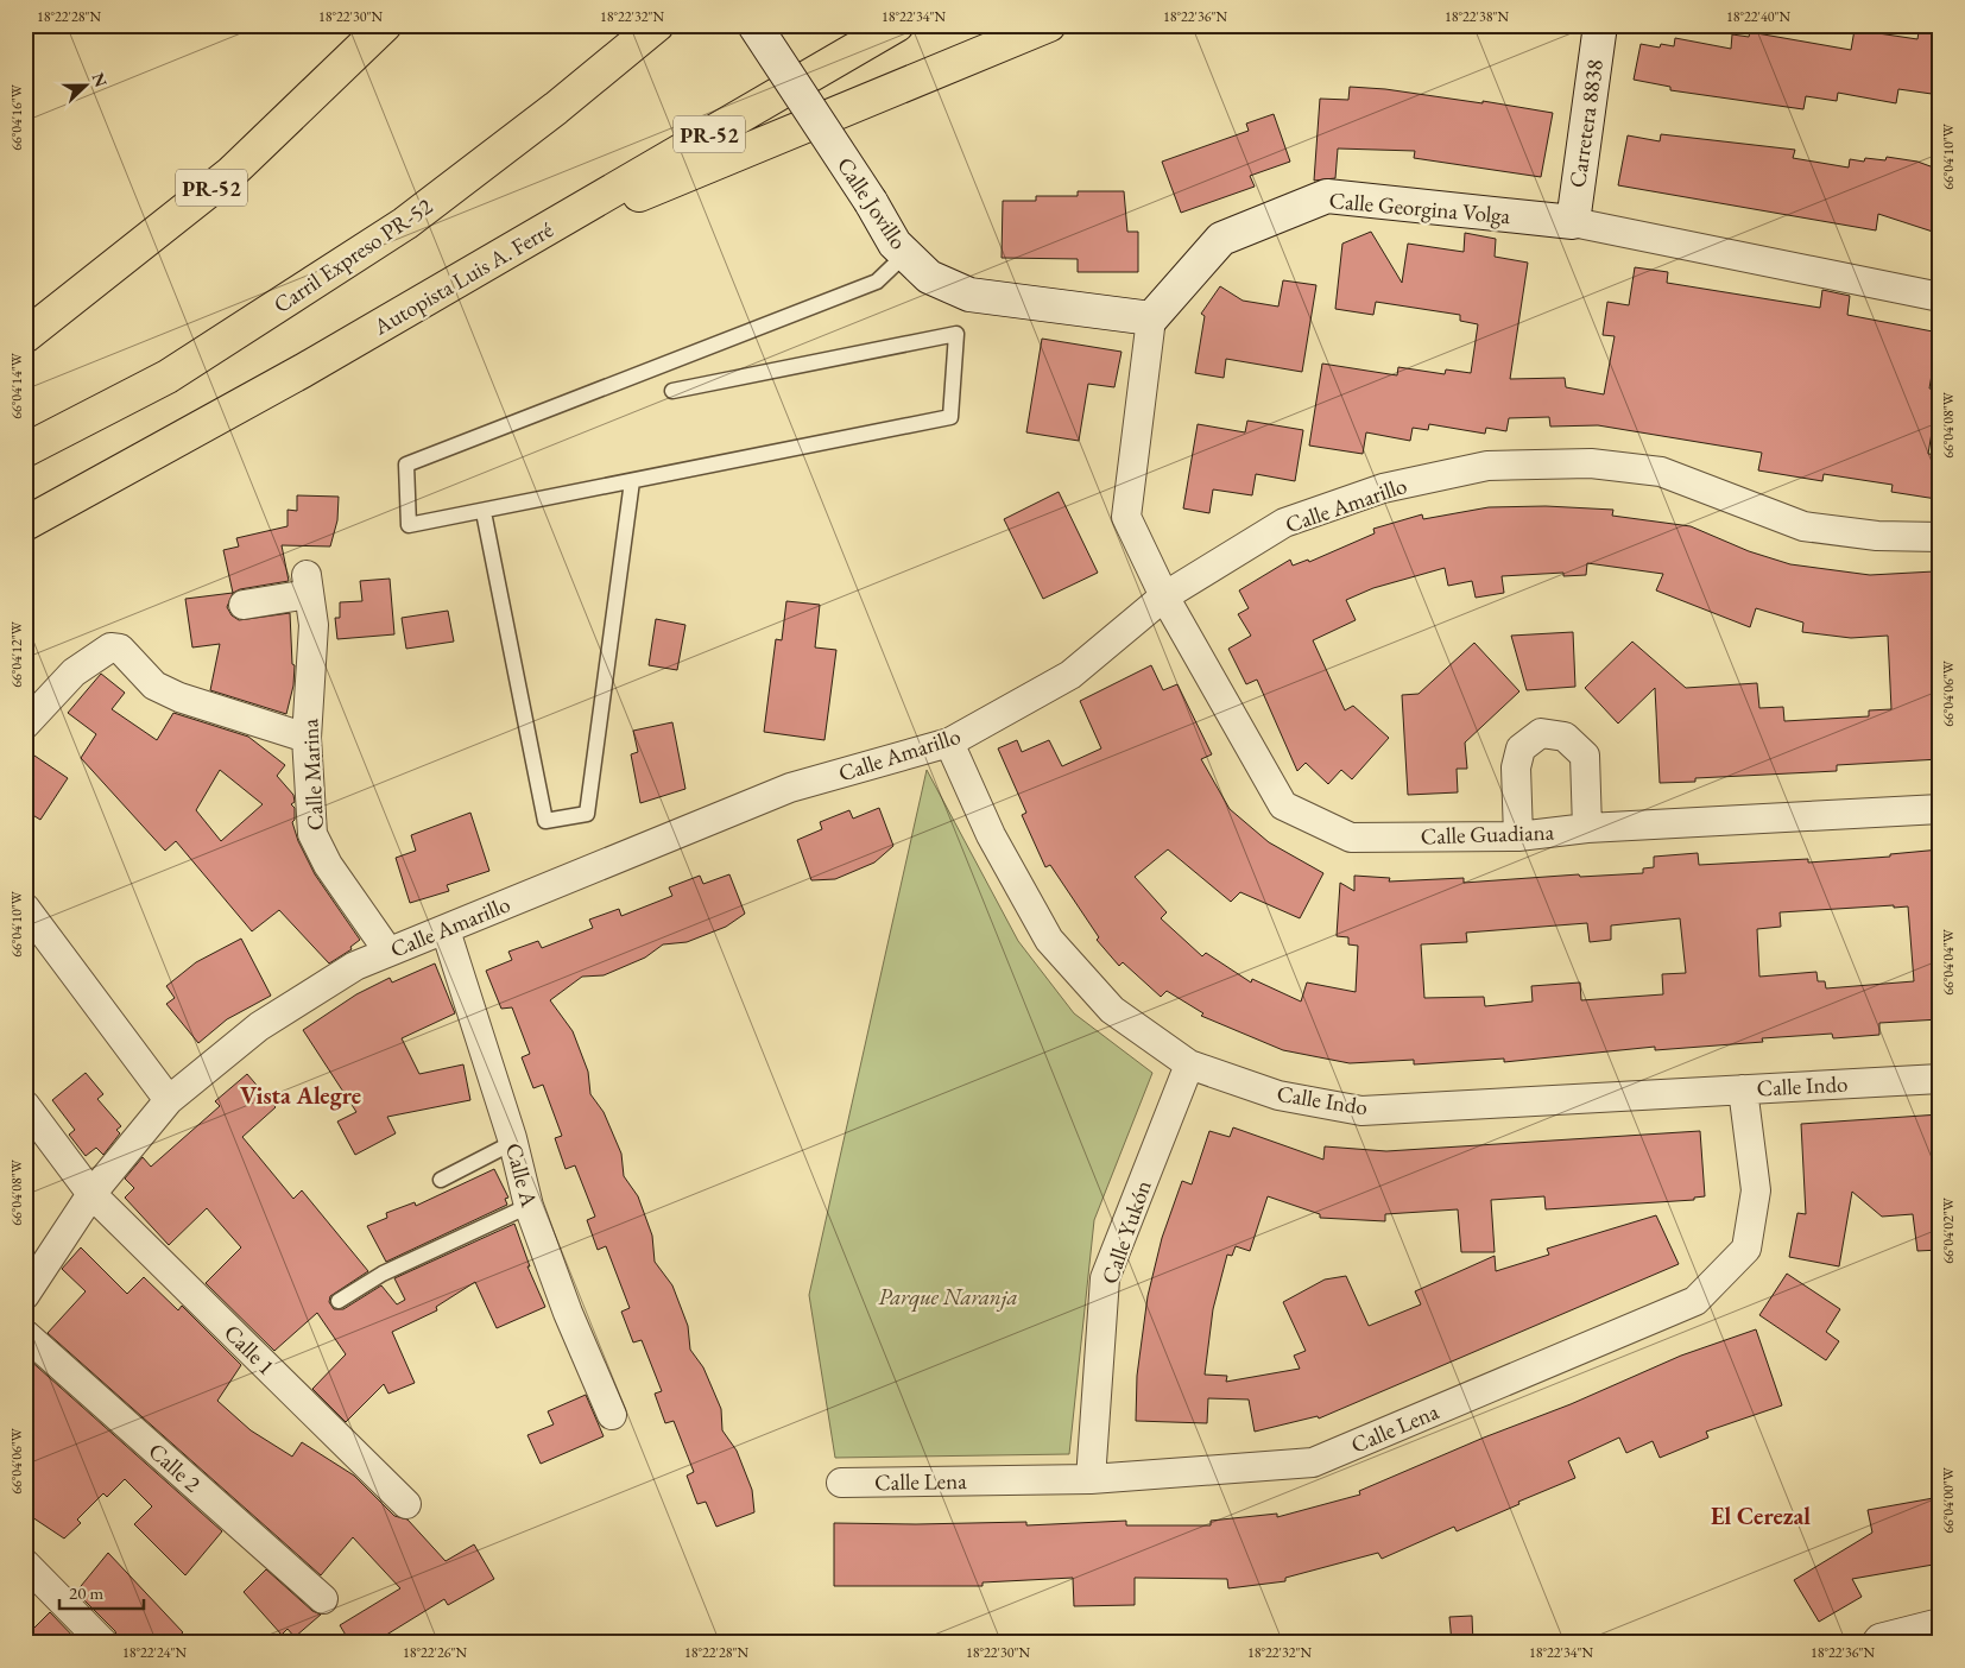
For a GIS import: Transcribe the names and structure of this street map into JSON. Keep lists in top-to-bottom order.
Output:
{
  "streets": {
    "highway": ["PR-52", "Carril Expreso PR-52", "Autopista Luis A. Ferré"],
    "street": [
      "Carretera 8838",
      "Calle Jovillo",
      "Calle Georgina Volga",
      "Calle Amarillo",
      "Calle Marina",
      "Calle Guadiana",
      "Calle Indo",
      "Calle A",
      "Calle Yukón",
      "Calle 1",
      "Calle Lena",
      "Calle 2"
    ]
  },
  "crossings": [
    ["Carretera 8838", "Calle Georgina Volga"],
    ["Calle Jovillo", "Calle Georgina Volga"],
    ["Calle Amarillo", "Calle Marina"],
    ["Calle Amarillo", "Calle Guadiana"],
    ["Calle Amarillo", "Calle Indo"],
    ["Calle Amarillo", "Calle A"],
    ["Calle Amarillo", "Calle 1"],
    ["Calle Indo", "Calle Yukón"],
    ["Calle Indo", "Calle Lena"],
    ["Calle Yukón", "Calle Lena"]
  ],
  "districts": ["Vista Alegre", "El Cerezal"],
  "parks": ["Parque Naranja"],
  "scale_bar": "20 m",
  "north": "right",
  "coordinates": [
    "18°22'28\"N",
    "18°22'30\"N",
    "18°22'32\"N",
    "18°22'34\"N",
    "18°22'36\"N",
    "18°22'38\"N",
    "18°22'40\"N",
    "66°04'16\"W",
    "66°04'10\"W",
    "66°04'14\"W",
    "66°04'08\"W",
    "66°04'12\"W",
    "66°04'06\"W",
    "66°04'04\"W",
    "66°04'02\"W",
    "66°04'00\"W",
    "18°22'24\"N",
    "18°22'26\"N"
  ]
}
